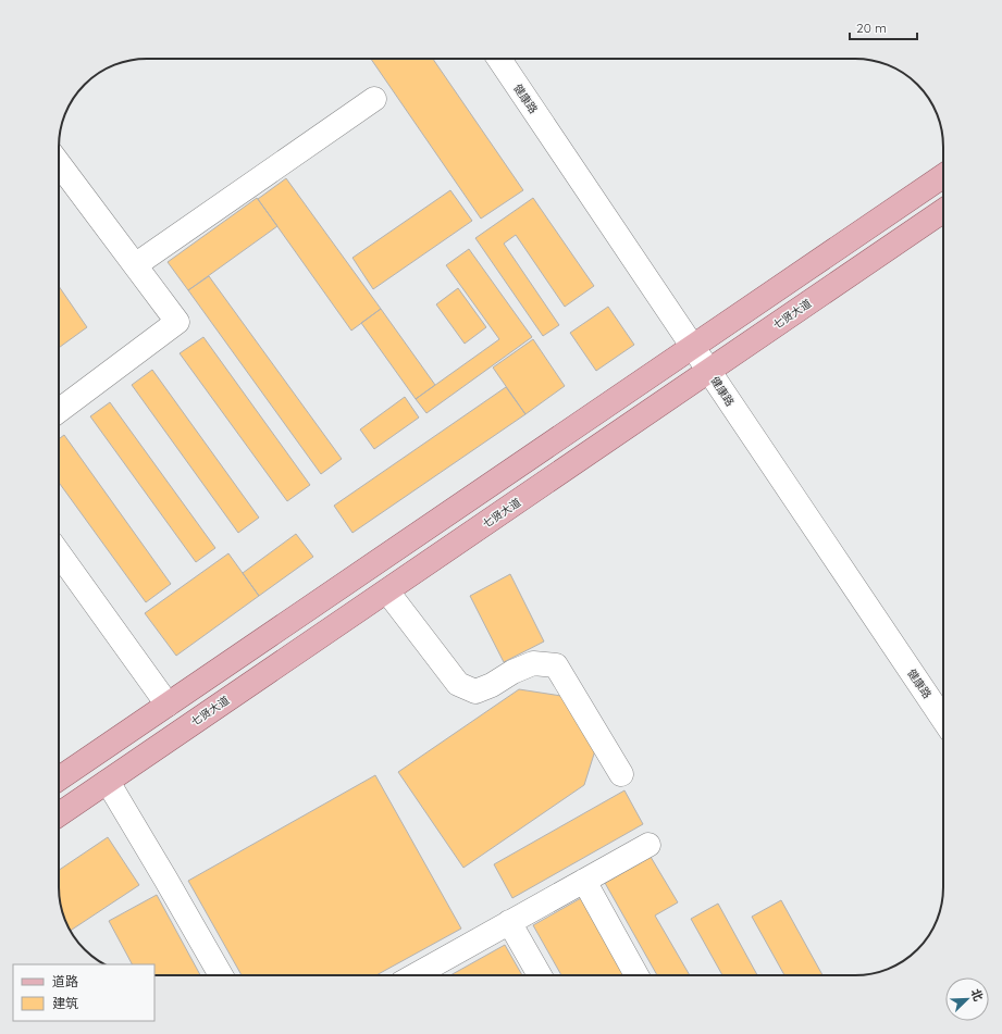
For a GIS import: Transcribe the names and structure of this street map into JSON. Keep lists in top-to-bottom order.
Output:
{
  "streets": {
    "main road": ["七贤大道"],
    "street": ["健康路"]
  },
  "crossings": [
    ["健康路", "七贤大道"]
  ],
  "legend": ["道路", "建筑"],
  "scale_bar": "20 m",
  "north": "top right"
}
